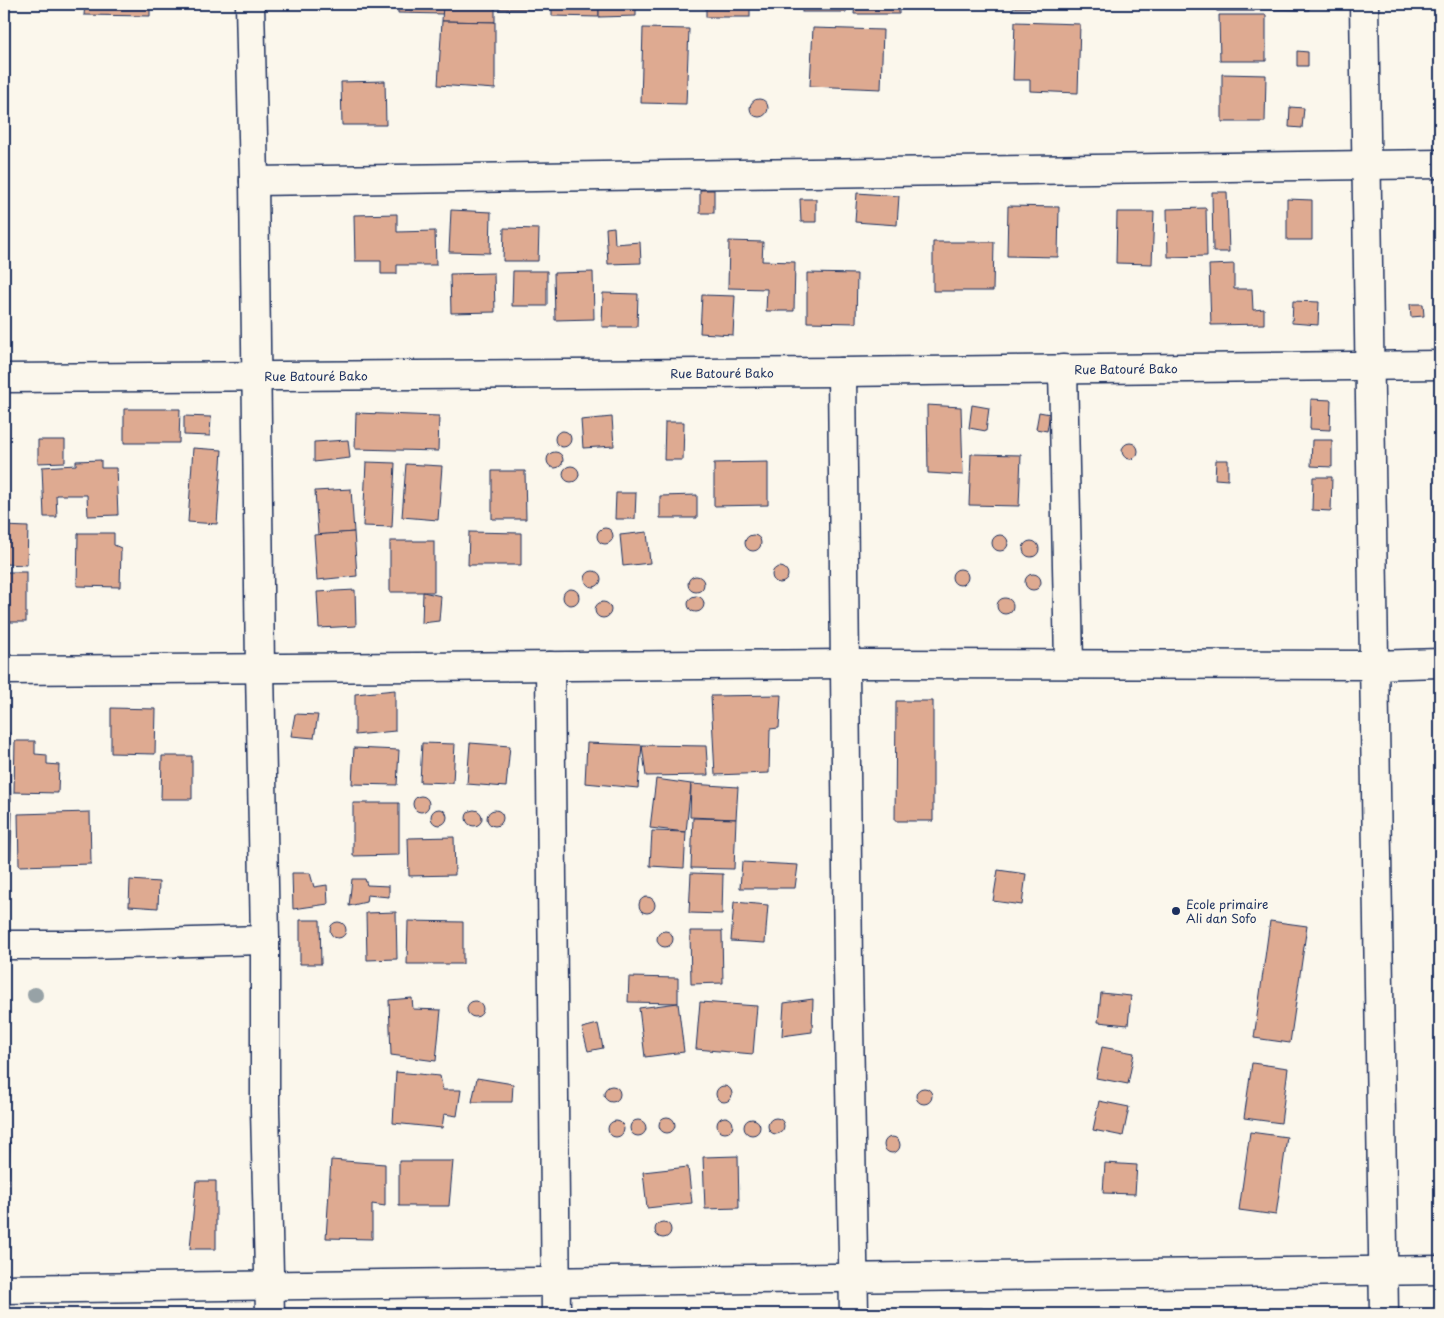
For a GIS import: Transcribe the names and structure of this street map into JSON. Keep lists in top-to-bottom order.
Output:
{
  "streets": {
    "street": ["Rue Batouré Bako"]
  },
  "places": ["Ecole primaire Ali dan Sofo"]
}
